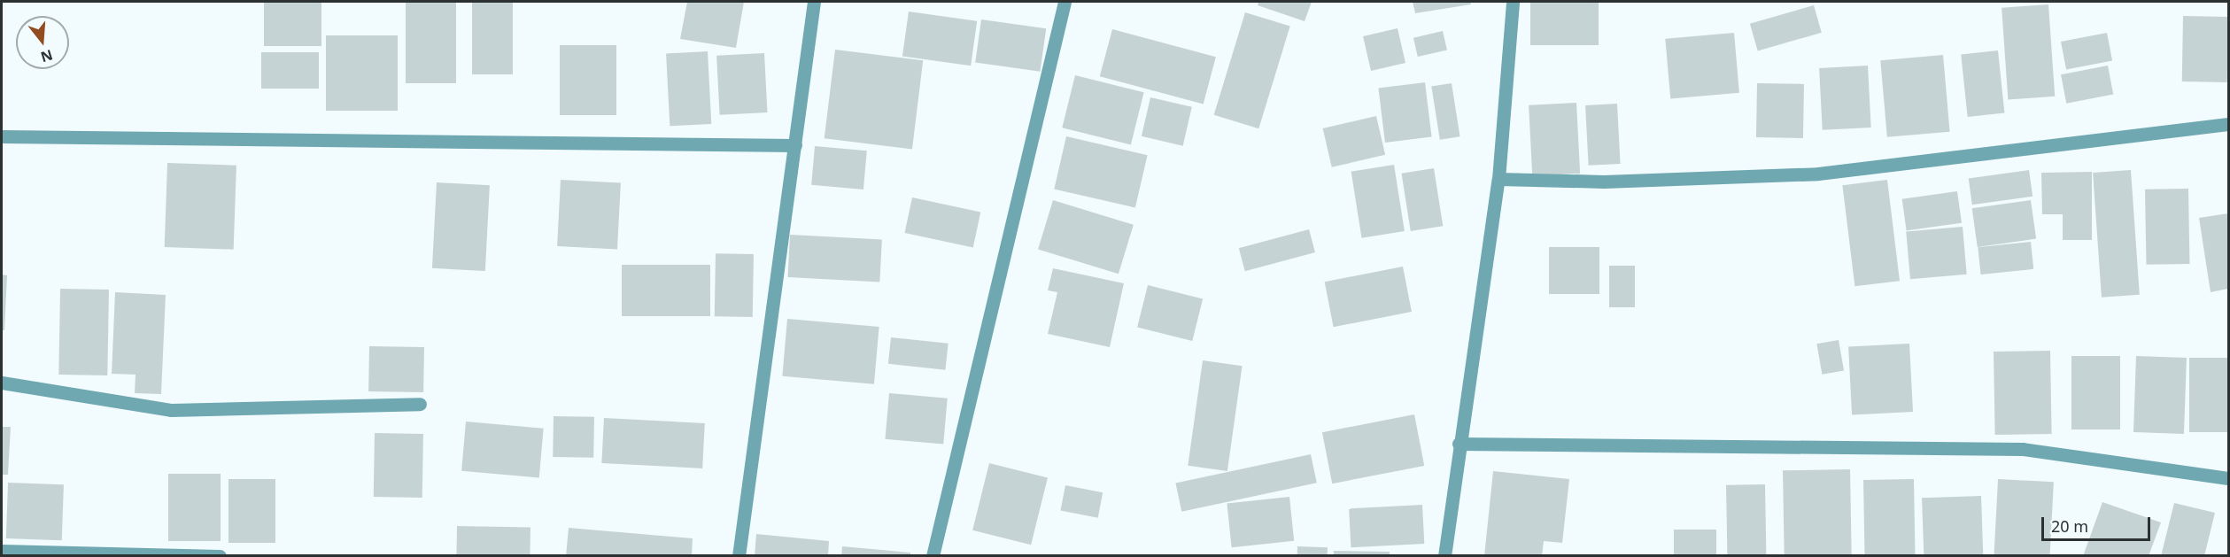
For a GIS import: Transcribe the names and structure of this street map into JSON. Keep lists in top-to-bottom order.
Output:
{
  "scale_bar": "20 m",
  "north": "bottom"
}
